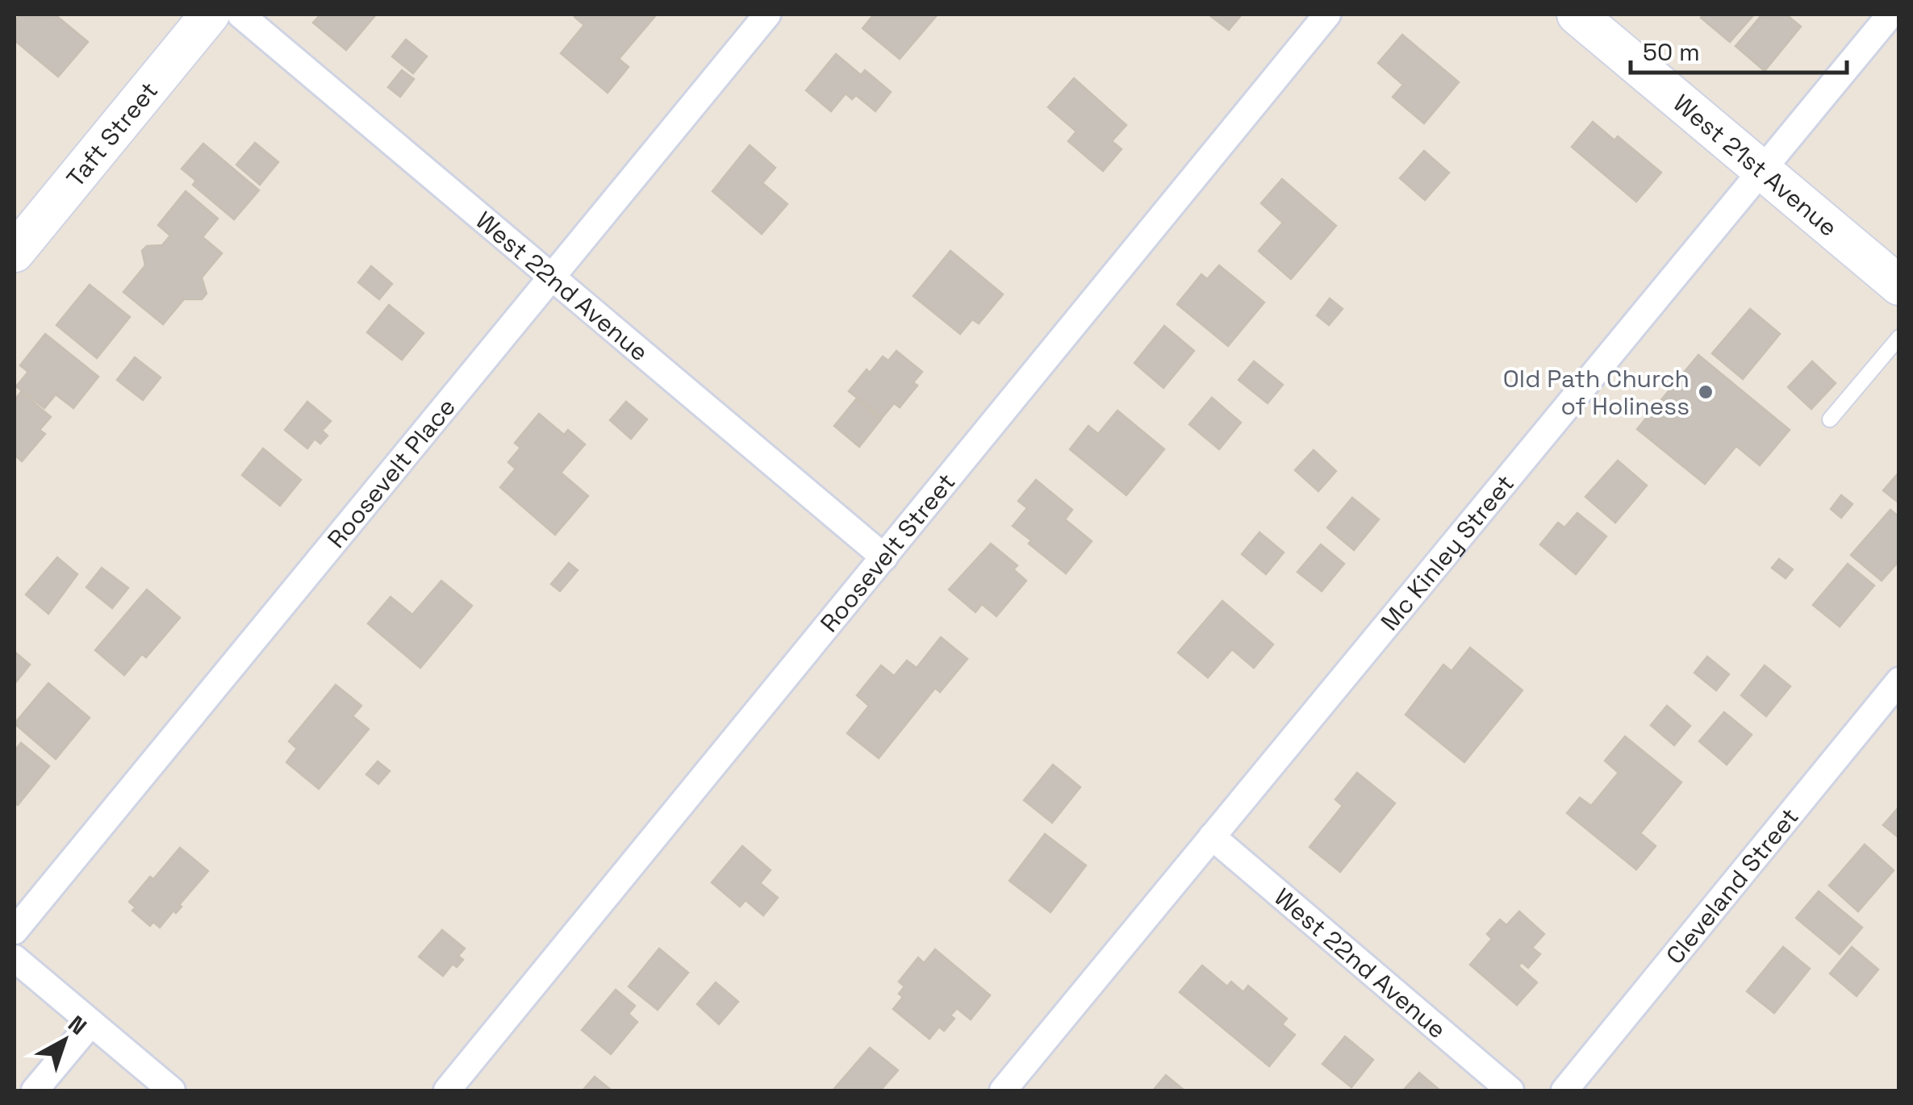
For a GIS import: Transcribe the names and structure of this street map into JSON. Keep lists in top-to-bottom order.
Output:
{
  "streets": {
    "street": [
      "Taft Street",
      "West 21st Avenue",
      "West 22nd Avenue",
      "Roosevelt Place",
      "Mc Kinley Street",
      "Roosevelt Street",
      "Cleveland Street"
    ]
  },
  "crossings": [
    ["West 21st Avenue", "Mc Kinley Street"],
    ["West 22nd Avenue", "Roosevelt Place"],
    ["West 22nd Avenue", "Mc Kinley Street"],
    ["West 22nd Avenue", "Roosevelt Street"]
  ],
  "places": ["Old Path Church of Holiness"],
  "scale_bar": "50 m",
  "north": "top right"
}
